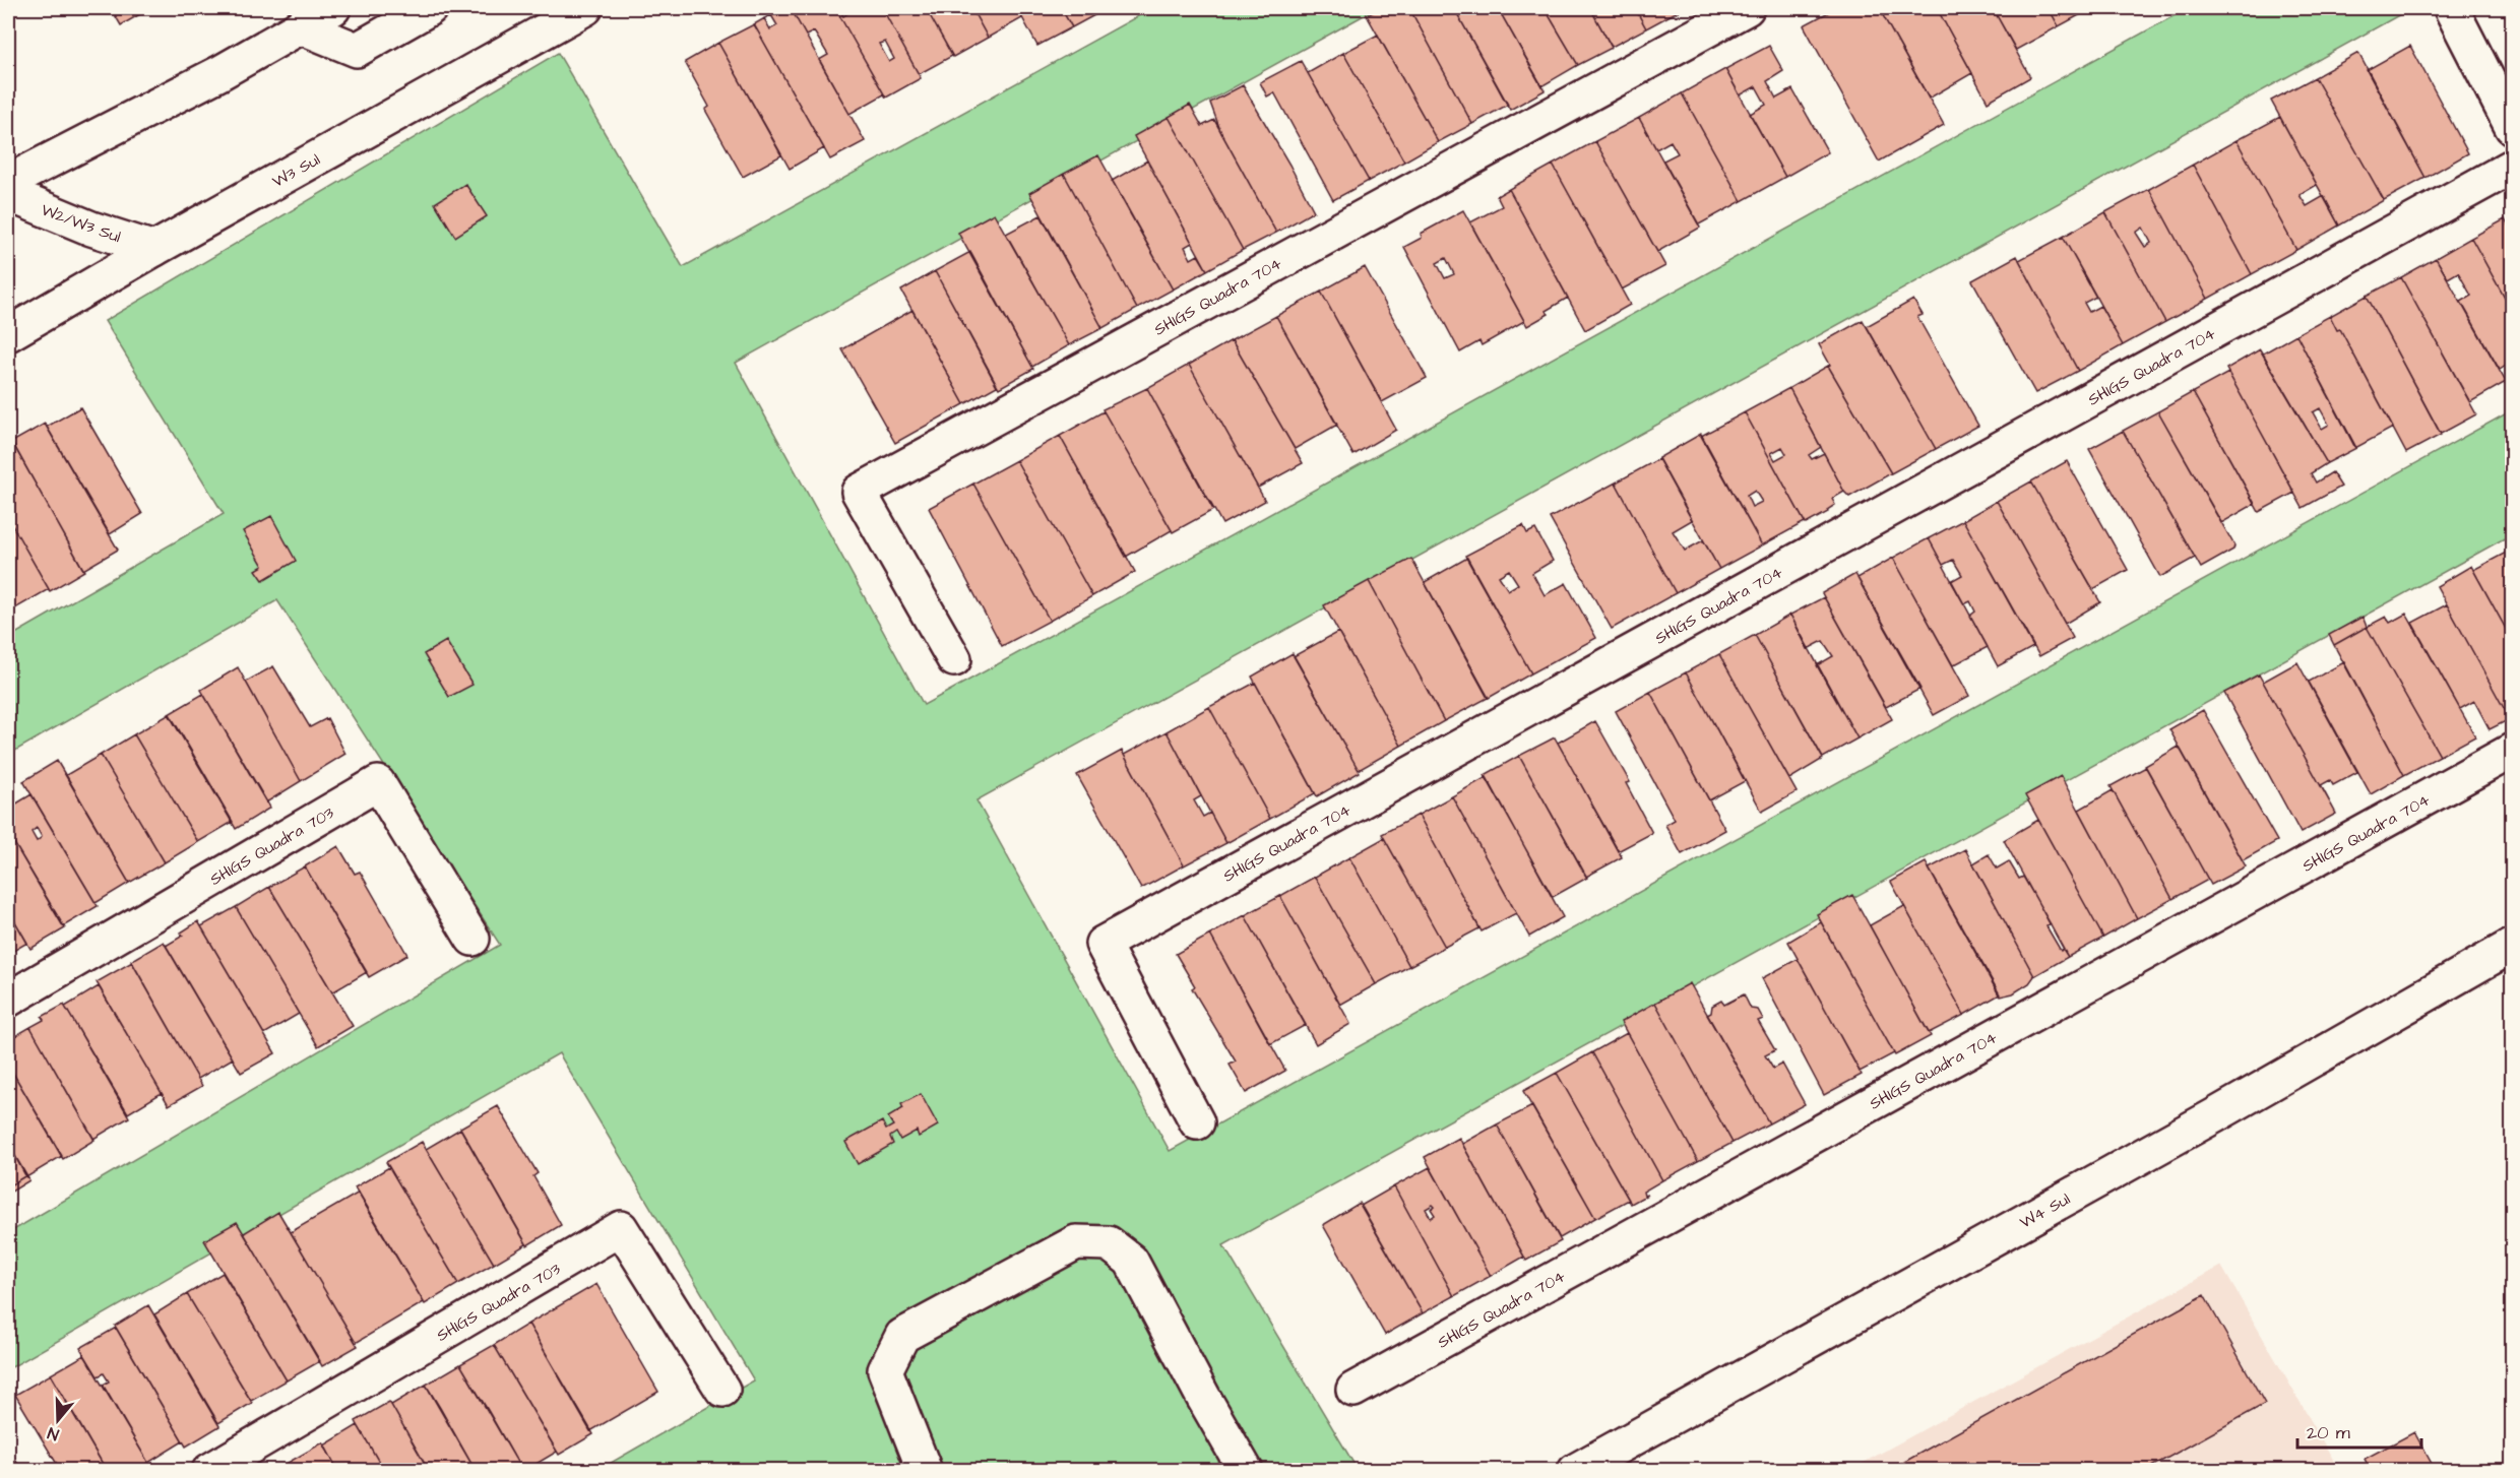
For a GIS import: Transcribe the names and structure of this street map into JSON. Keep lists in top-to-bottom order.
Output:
{
  "streets": {
    "street": [
      "W3 Sul",
      "W2/W3 Sul",
      "SHIGS Quadra 704",
      "SHIGS Quadra 703",
      "W4 Sul"
    ]
  },
  "crossings": [
    ["W3 Sul", "W2/W3 Sul"]
  ],
  "scale_bar": "20 m",
  "north": "bottom"
}
